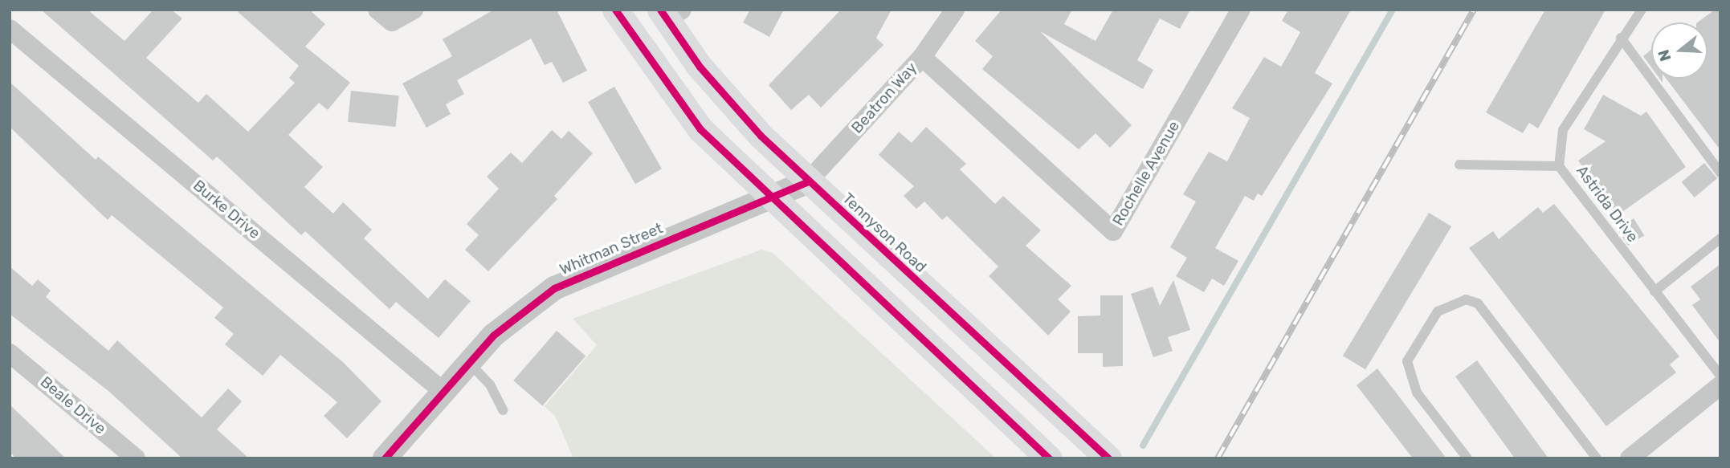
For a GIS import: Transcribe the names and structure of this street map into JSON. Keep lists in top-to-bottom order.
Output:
{
  "streets": {
    "main road": ["Tennyson Road"],
    "street": [
      "Beatron Way",
      "Rochelle Avenue",
      "Burke Drive",
      "Whitman Street",
      "Beale Drive"
    ],
    "lane": ["Astrida Drive"]
  },
  "crossings": [
    ["Beatron Way", "Rochelle Avenue"],
    ["Beatron Way", "Tennyson Road"],
    ["Beatron Way", "Whitman Street"],
    ["Burke Drive", "Whitman Street"],
    ["Tennyson Road", "Whitman Street"]
  ],
  "north": "left"
}
